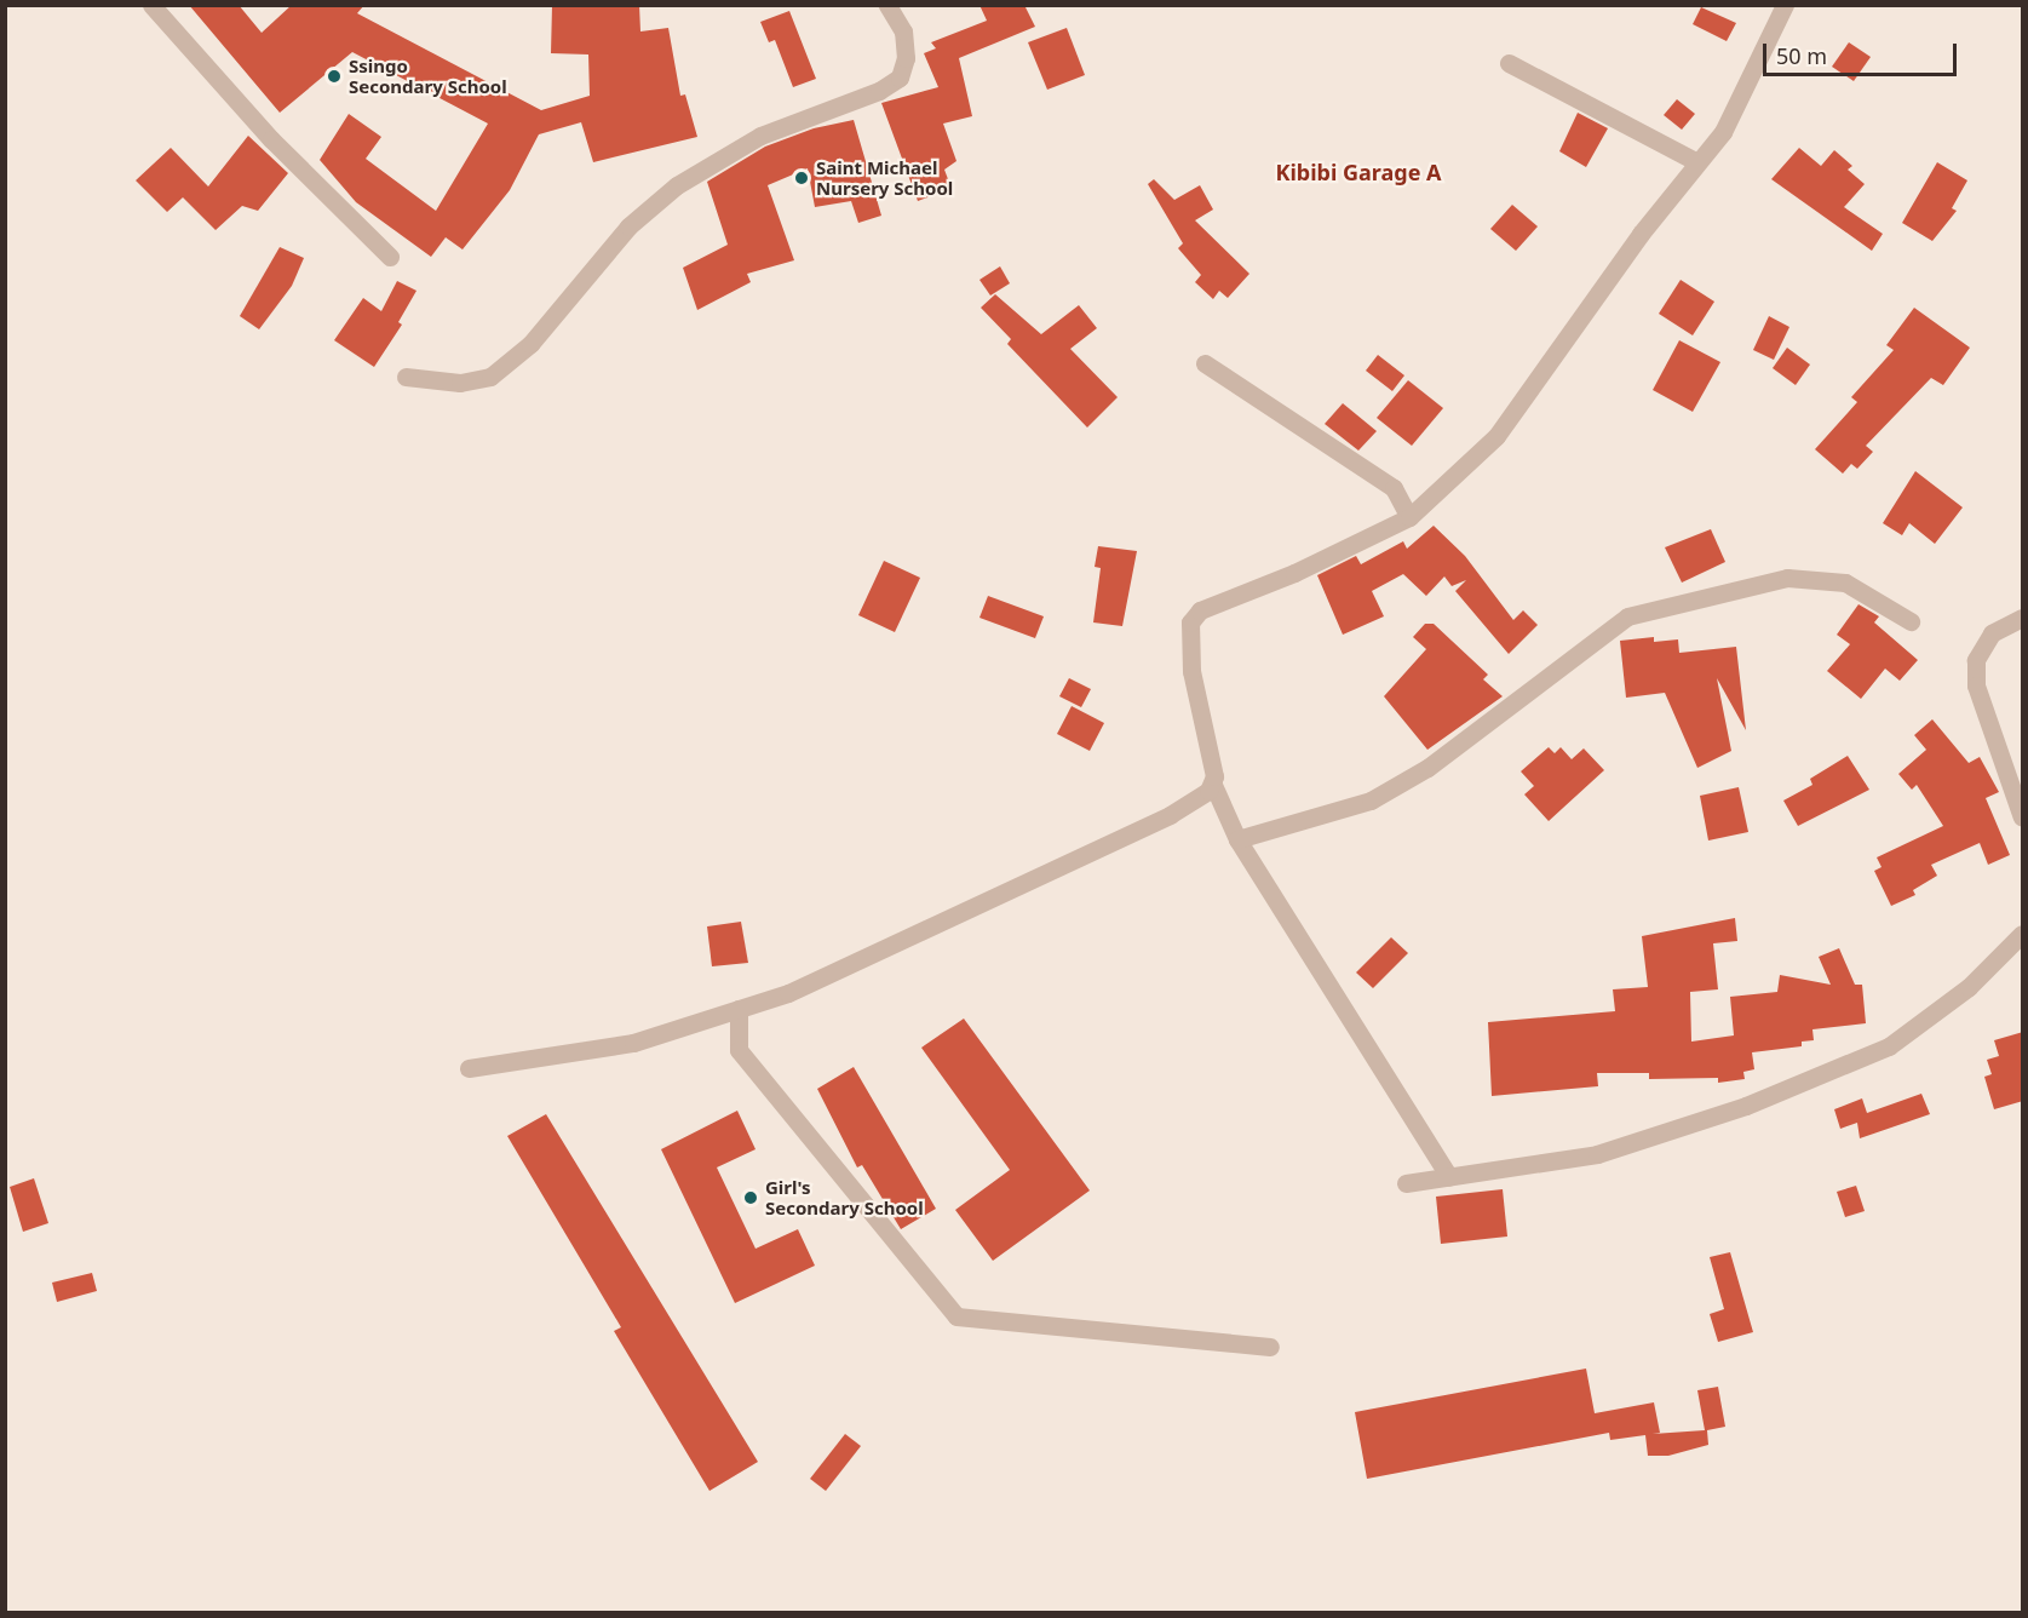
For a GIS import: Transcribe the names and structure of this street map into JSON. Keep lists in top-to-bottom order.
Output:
{
  "districts": ["Kibibi Garage A"],
  "places": ["Ssingo Secondary School", "Saint Michael Nursery School", "Girl's Secondary School"],
  "scale_bar": "50 m"
}
